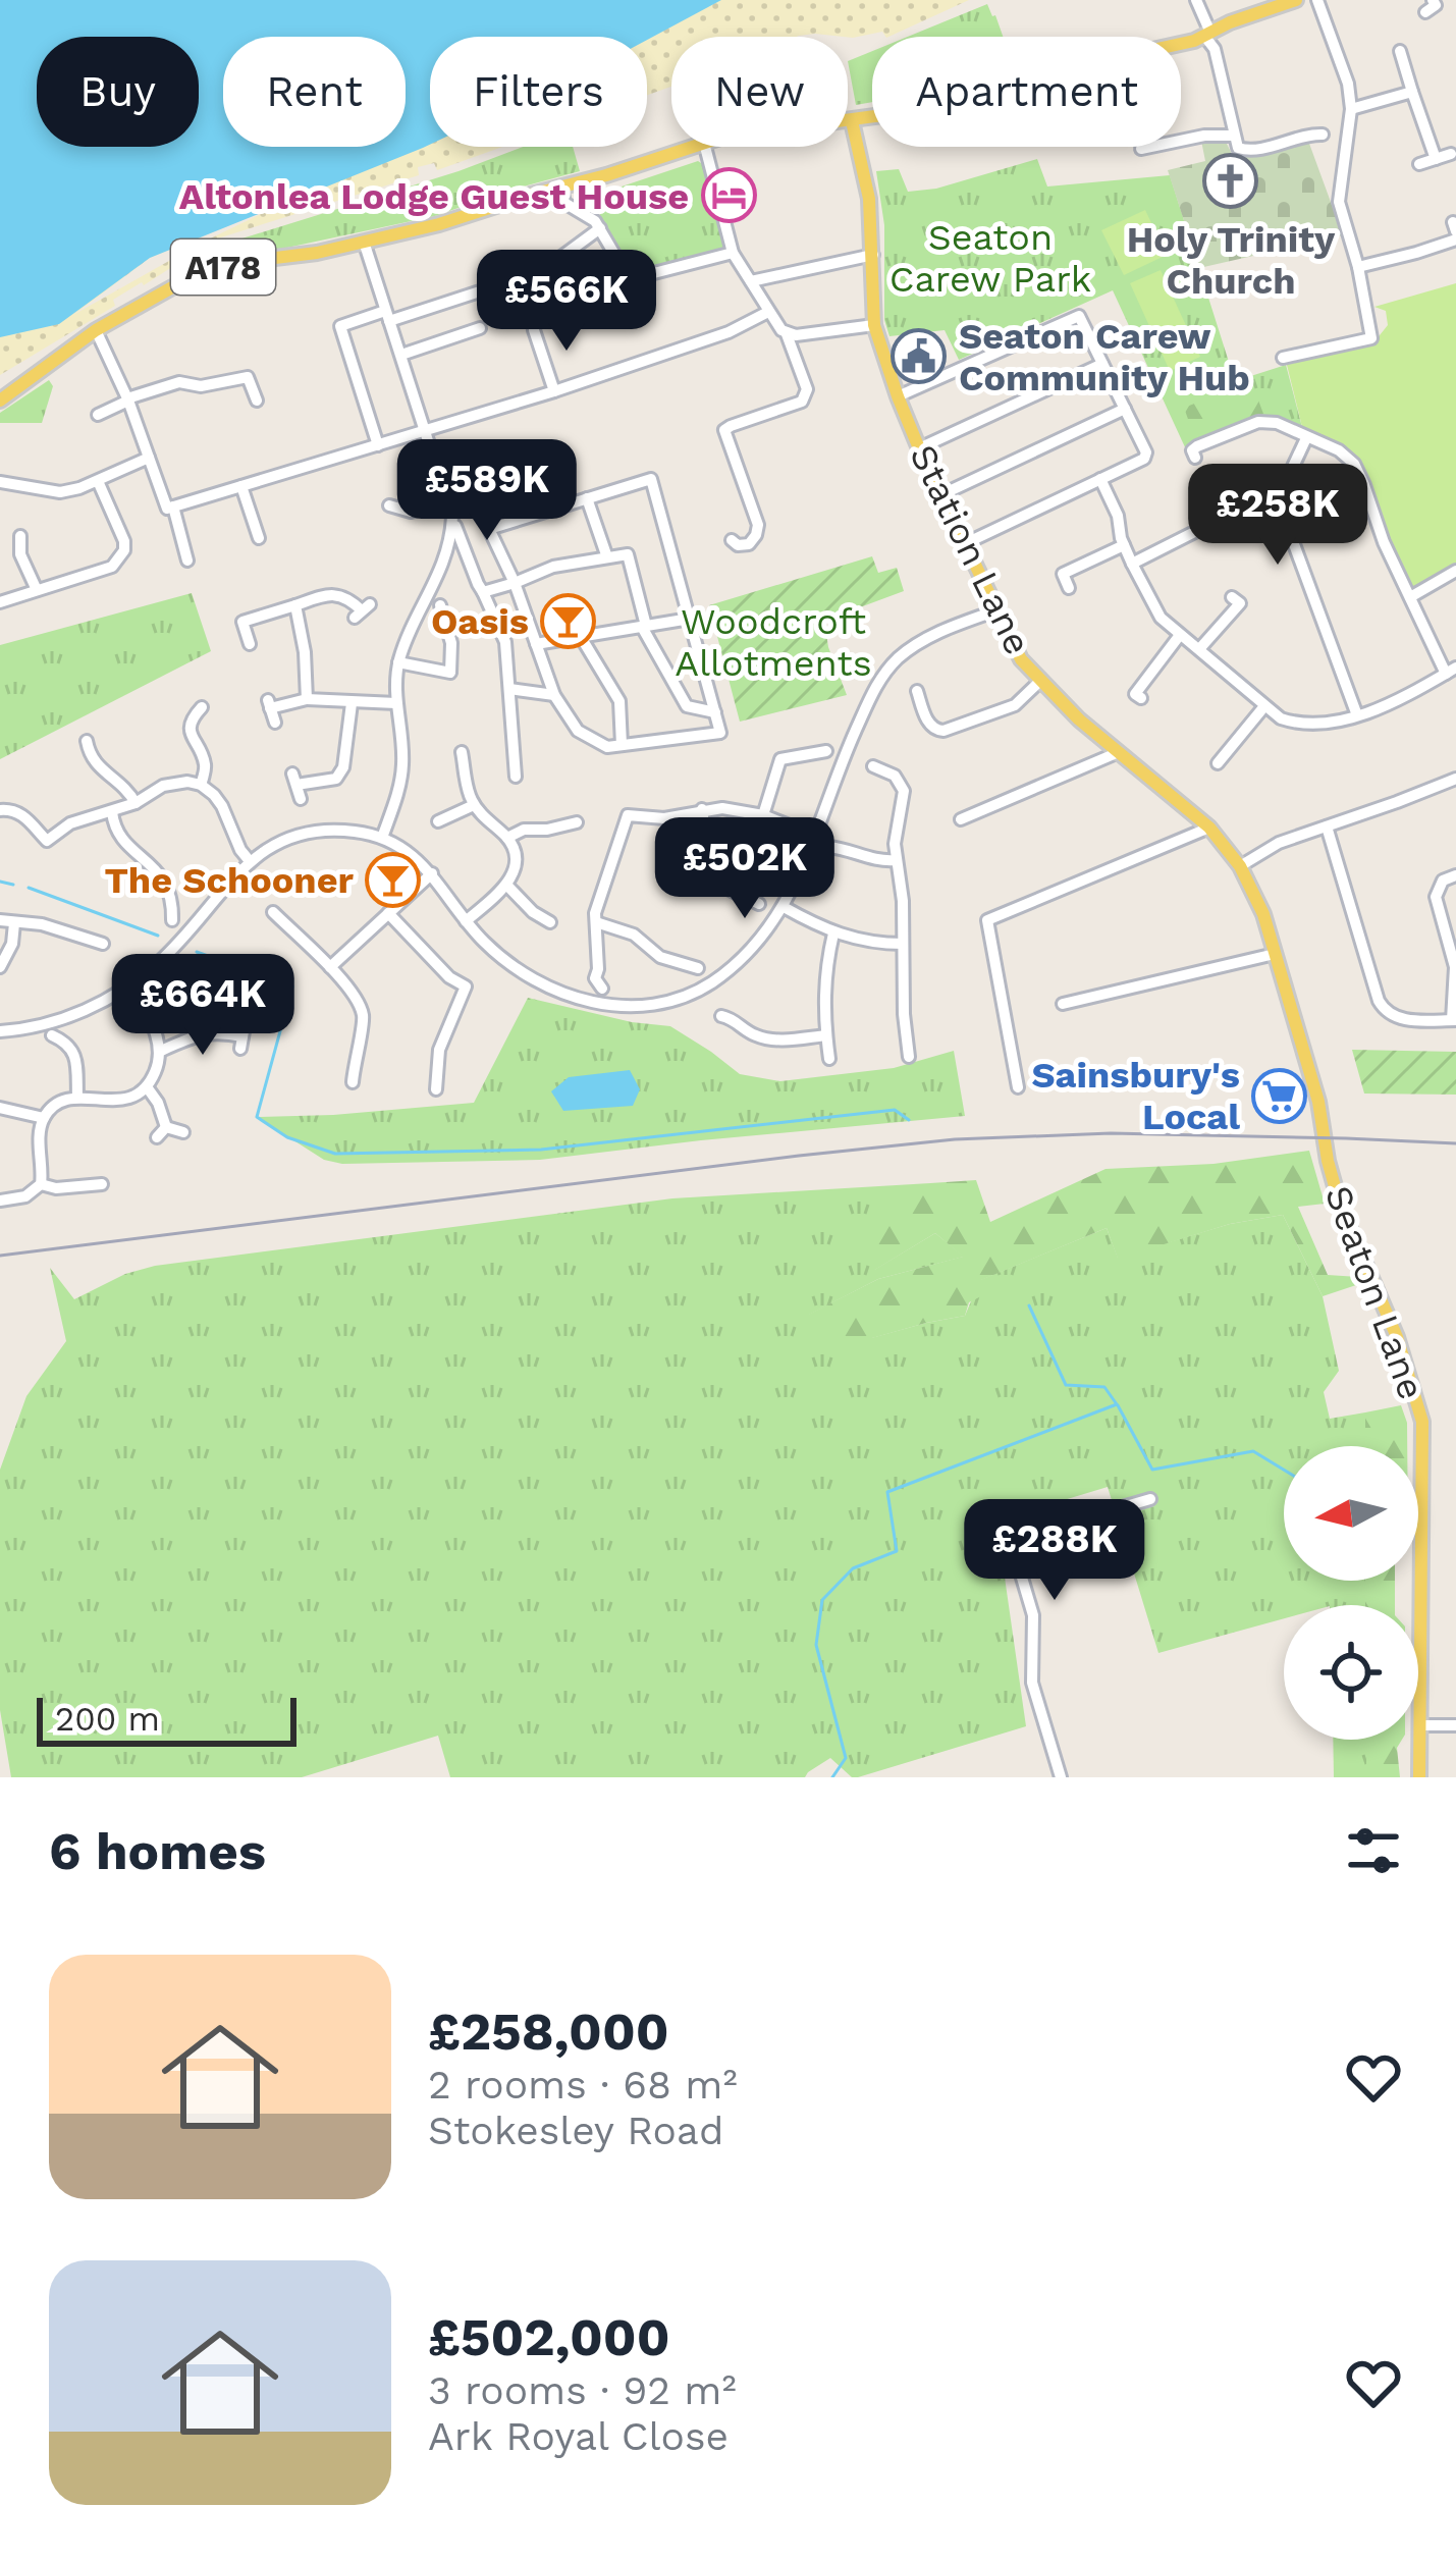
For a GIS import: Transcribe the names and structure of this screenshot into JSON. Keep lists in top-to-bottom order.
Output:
{
  "streets": {
    "main road": ["A178", "Station Lane", "Seaton Lane"]
  },
  "crossings": [
    ["A178", "Station Lane"],
    ["Station Lane", "Seaton Lane"]
  ],
  "parks": ["Seaton Carew Park", "Woodcroft Allotments"],
  "places": {
    "church": ["Holy Trinity Church"],
    "hotel": ["Altonlea Lodge Guest House"],
    "public building": ["Seaton Carew Community Hub"],
    "bar": ["Oasis", "The Schooner"],
    "supermarket": ["Sainsbury's Local"]
  },
  "scale_bar": "200 m",
  "north": "left",
  "page": {
    "chip": [
      "Buy",
      "Rent",
      "Filters",
      "New",
      "Apartment"
    ],
    "price": [
      "£566K",
      "£589K",
      "£258K",
      "£502K",
      "£664K",
      "£288K"
    ],
    "scale": "200 m",
    "heading": "6 homes",
    "list": [
      {
        "name": "£258,000",
        "note": "2 rooms · 68 m² · Stokesley Road"
      },
      {
        "name": "£502,000",
        "note": "3 rooms · 92 m² · Ark Royal Close"
      }
    ]
  }
}
